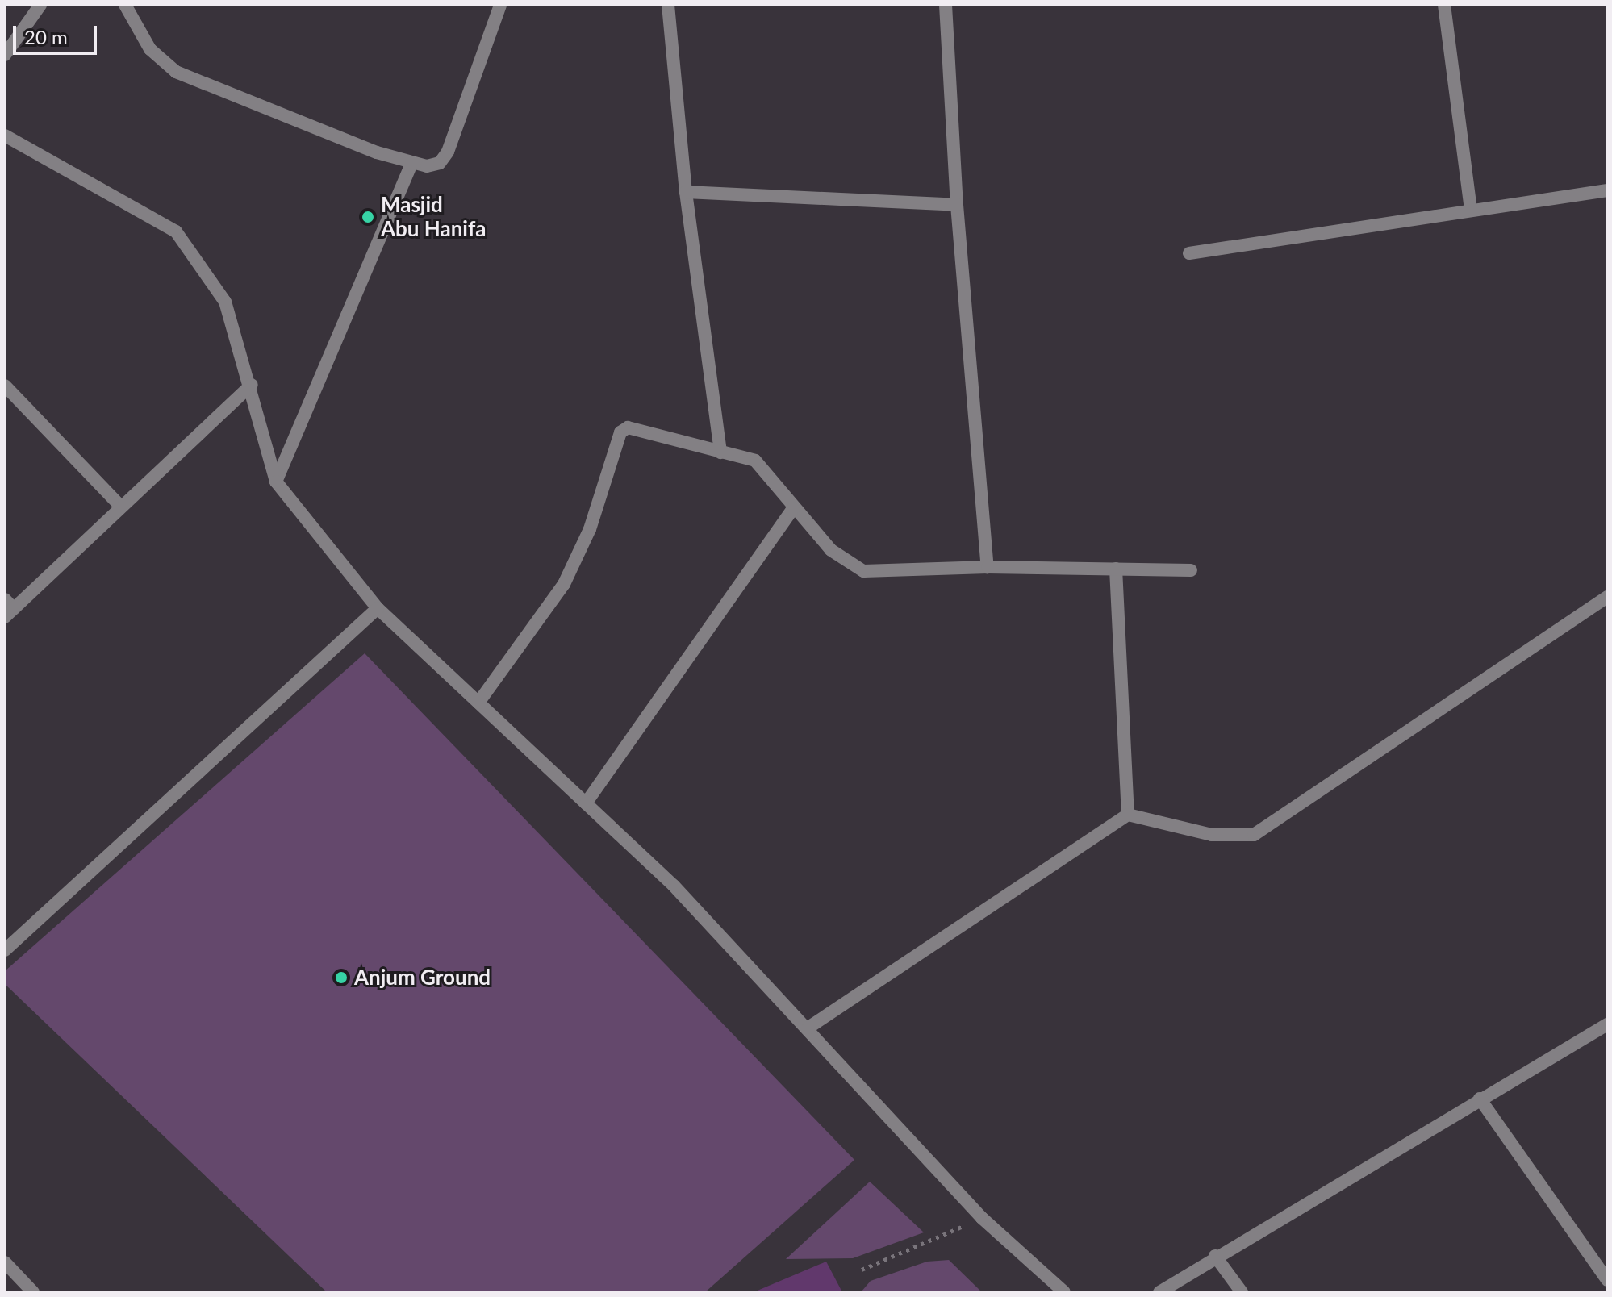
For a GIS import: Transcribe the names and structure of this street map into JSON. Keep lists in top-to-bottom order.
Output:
{
  "places": ["Masjid Abu Hanifa", "Anjum Ground"],
  "scale_bar": "20 m"
}
